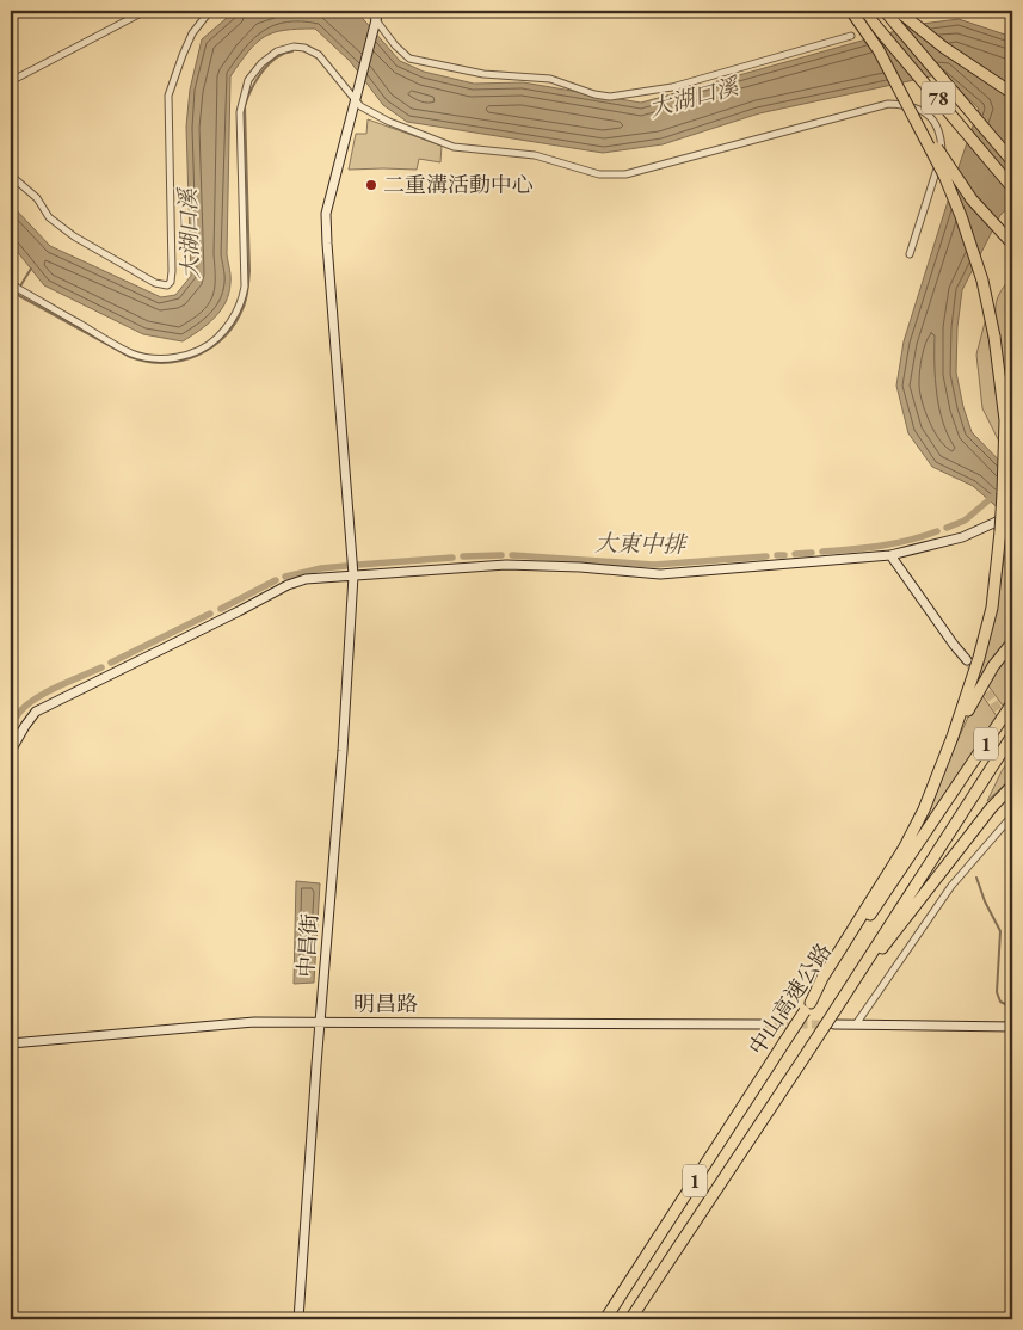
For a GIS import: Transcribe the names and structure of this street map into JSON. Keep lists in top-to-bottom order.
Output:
{
  "streets": {
    "highway": ["78", "1", "中山高速公路"],
    "street": ["中昌街", "明昌路"]
  },
  "crossings": [
    ["中昌街", "明昌路"]
  ],
  "water": ["大湖口溪", "大東中排"],
  "places": ["二重溝活動中心"]
}
